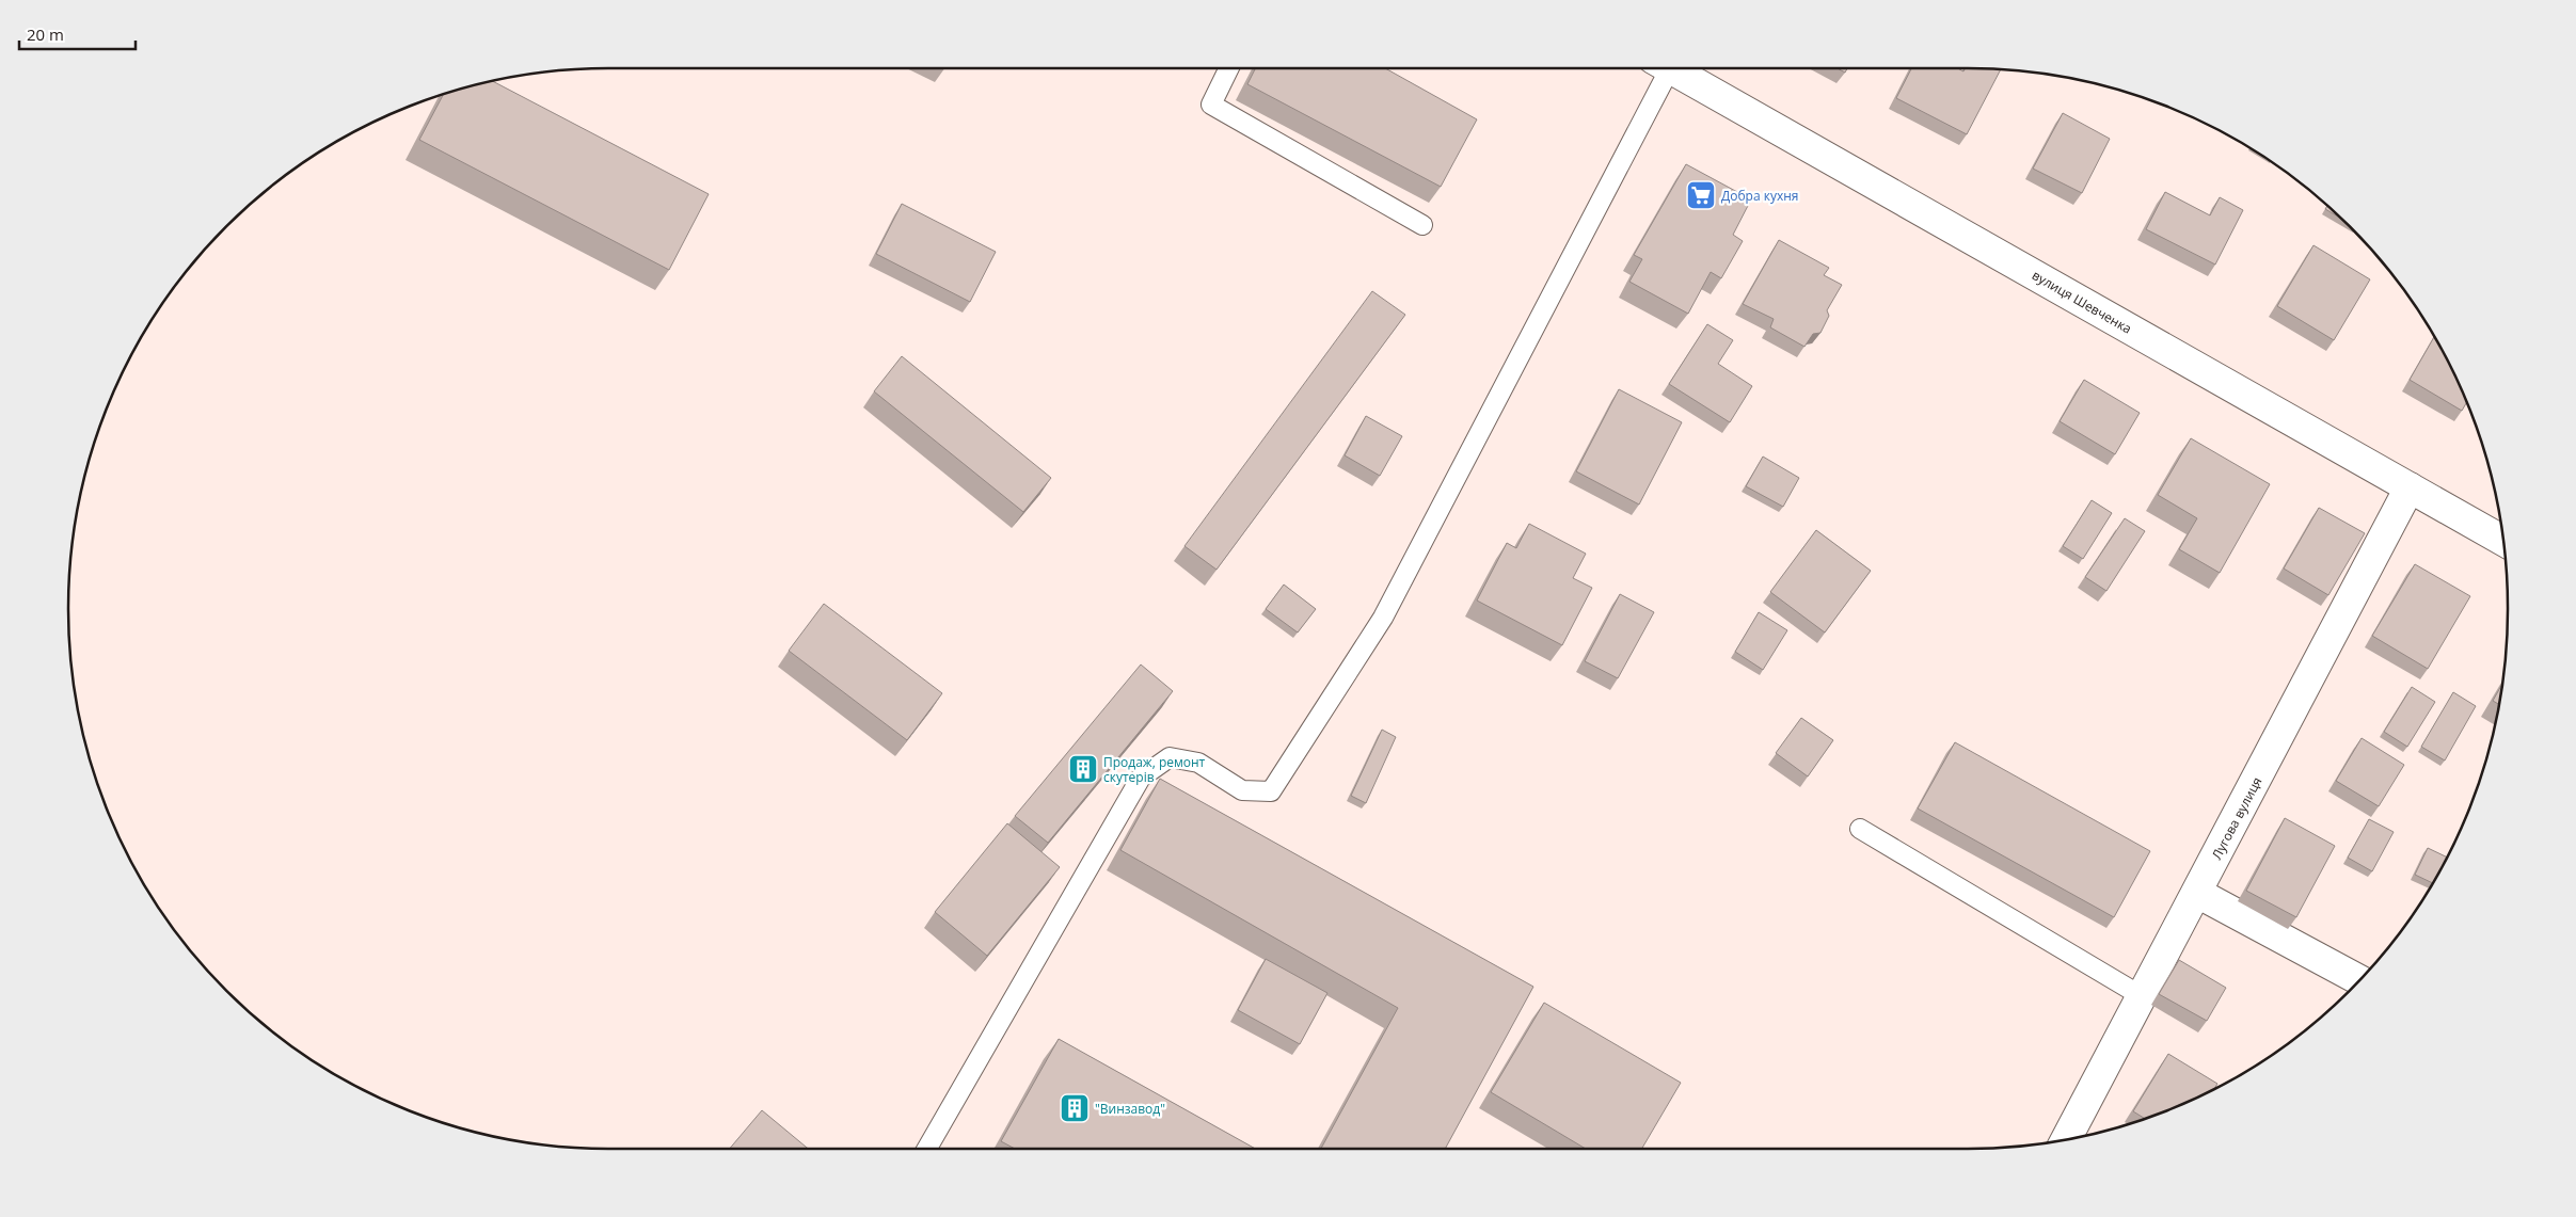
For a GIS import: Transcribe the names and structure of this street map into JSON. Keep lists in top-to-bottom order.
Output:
{
  "streets": {
    "street": ["вулиця Шевченка", "Лугова вулиця"]
  },
  "crossings": [
    ["вулиця Шевченка", "Лугова вулиця"]
  ],
  "places": {
    "supermarket": ["Добра кухня"],
    "building": ["Продаж, ремонт скутерів", "\"Винзавод\""]
  },
  "scale_bar": "20 m"
}
